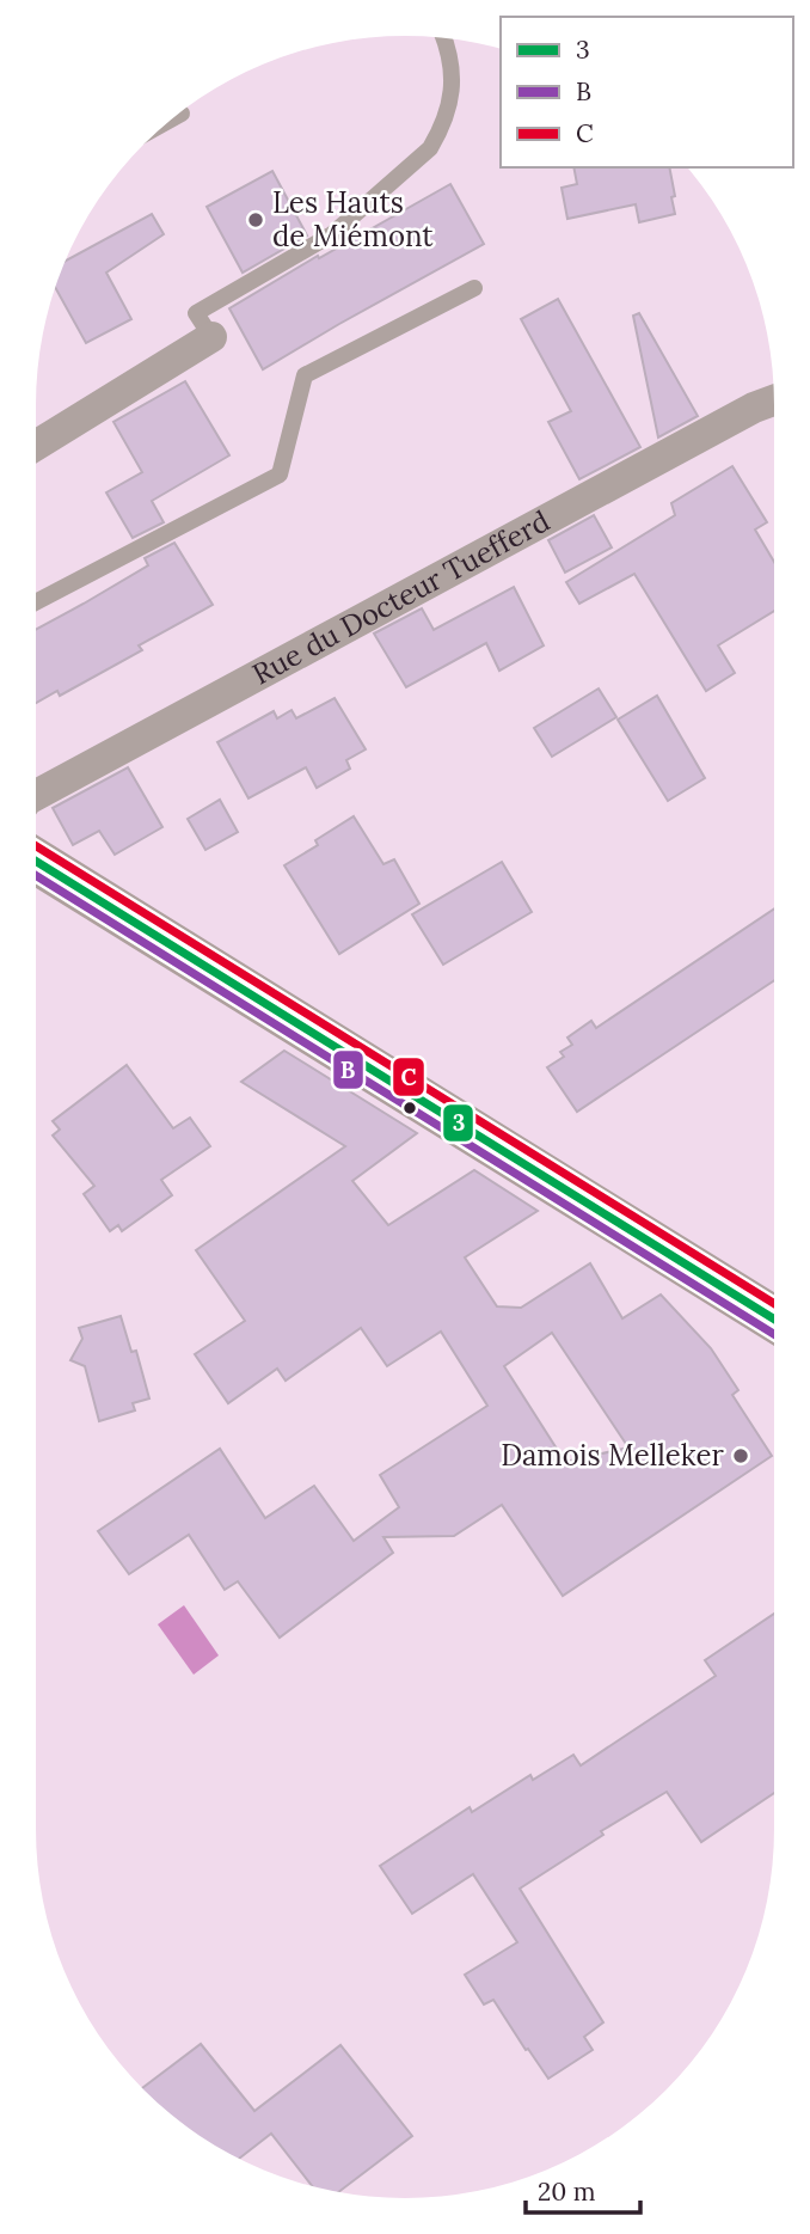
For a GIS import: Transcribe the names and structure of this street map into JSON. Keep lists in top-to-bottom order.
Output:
{
  "streets": {
    "street": ["Rue du Docteur Tuefferd"]
  },
  "places": ["Les Hauts de Miémont", "Damois Melleker"],
  "lines": ["transit line C", "transit line 3", "transit line B"],
  "legend": ["3", "B", "C"],
  "scale_bar": "20 m"
}
